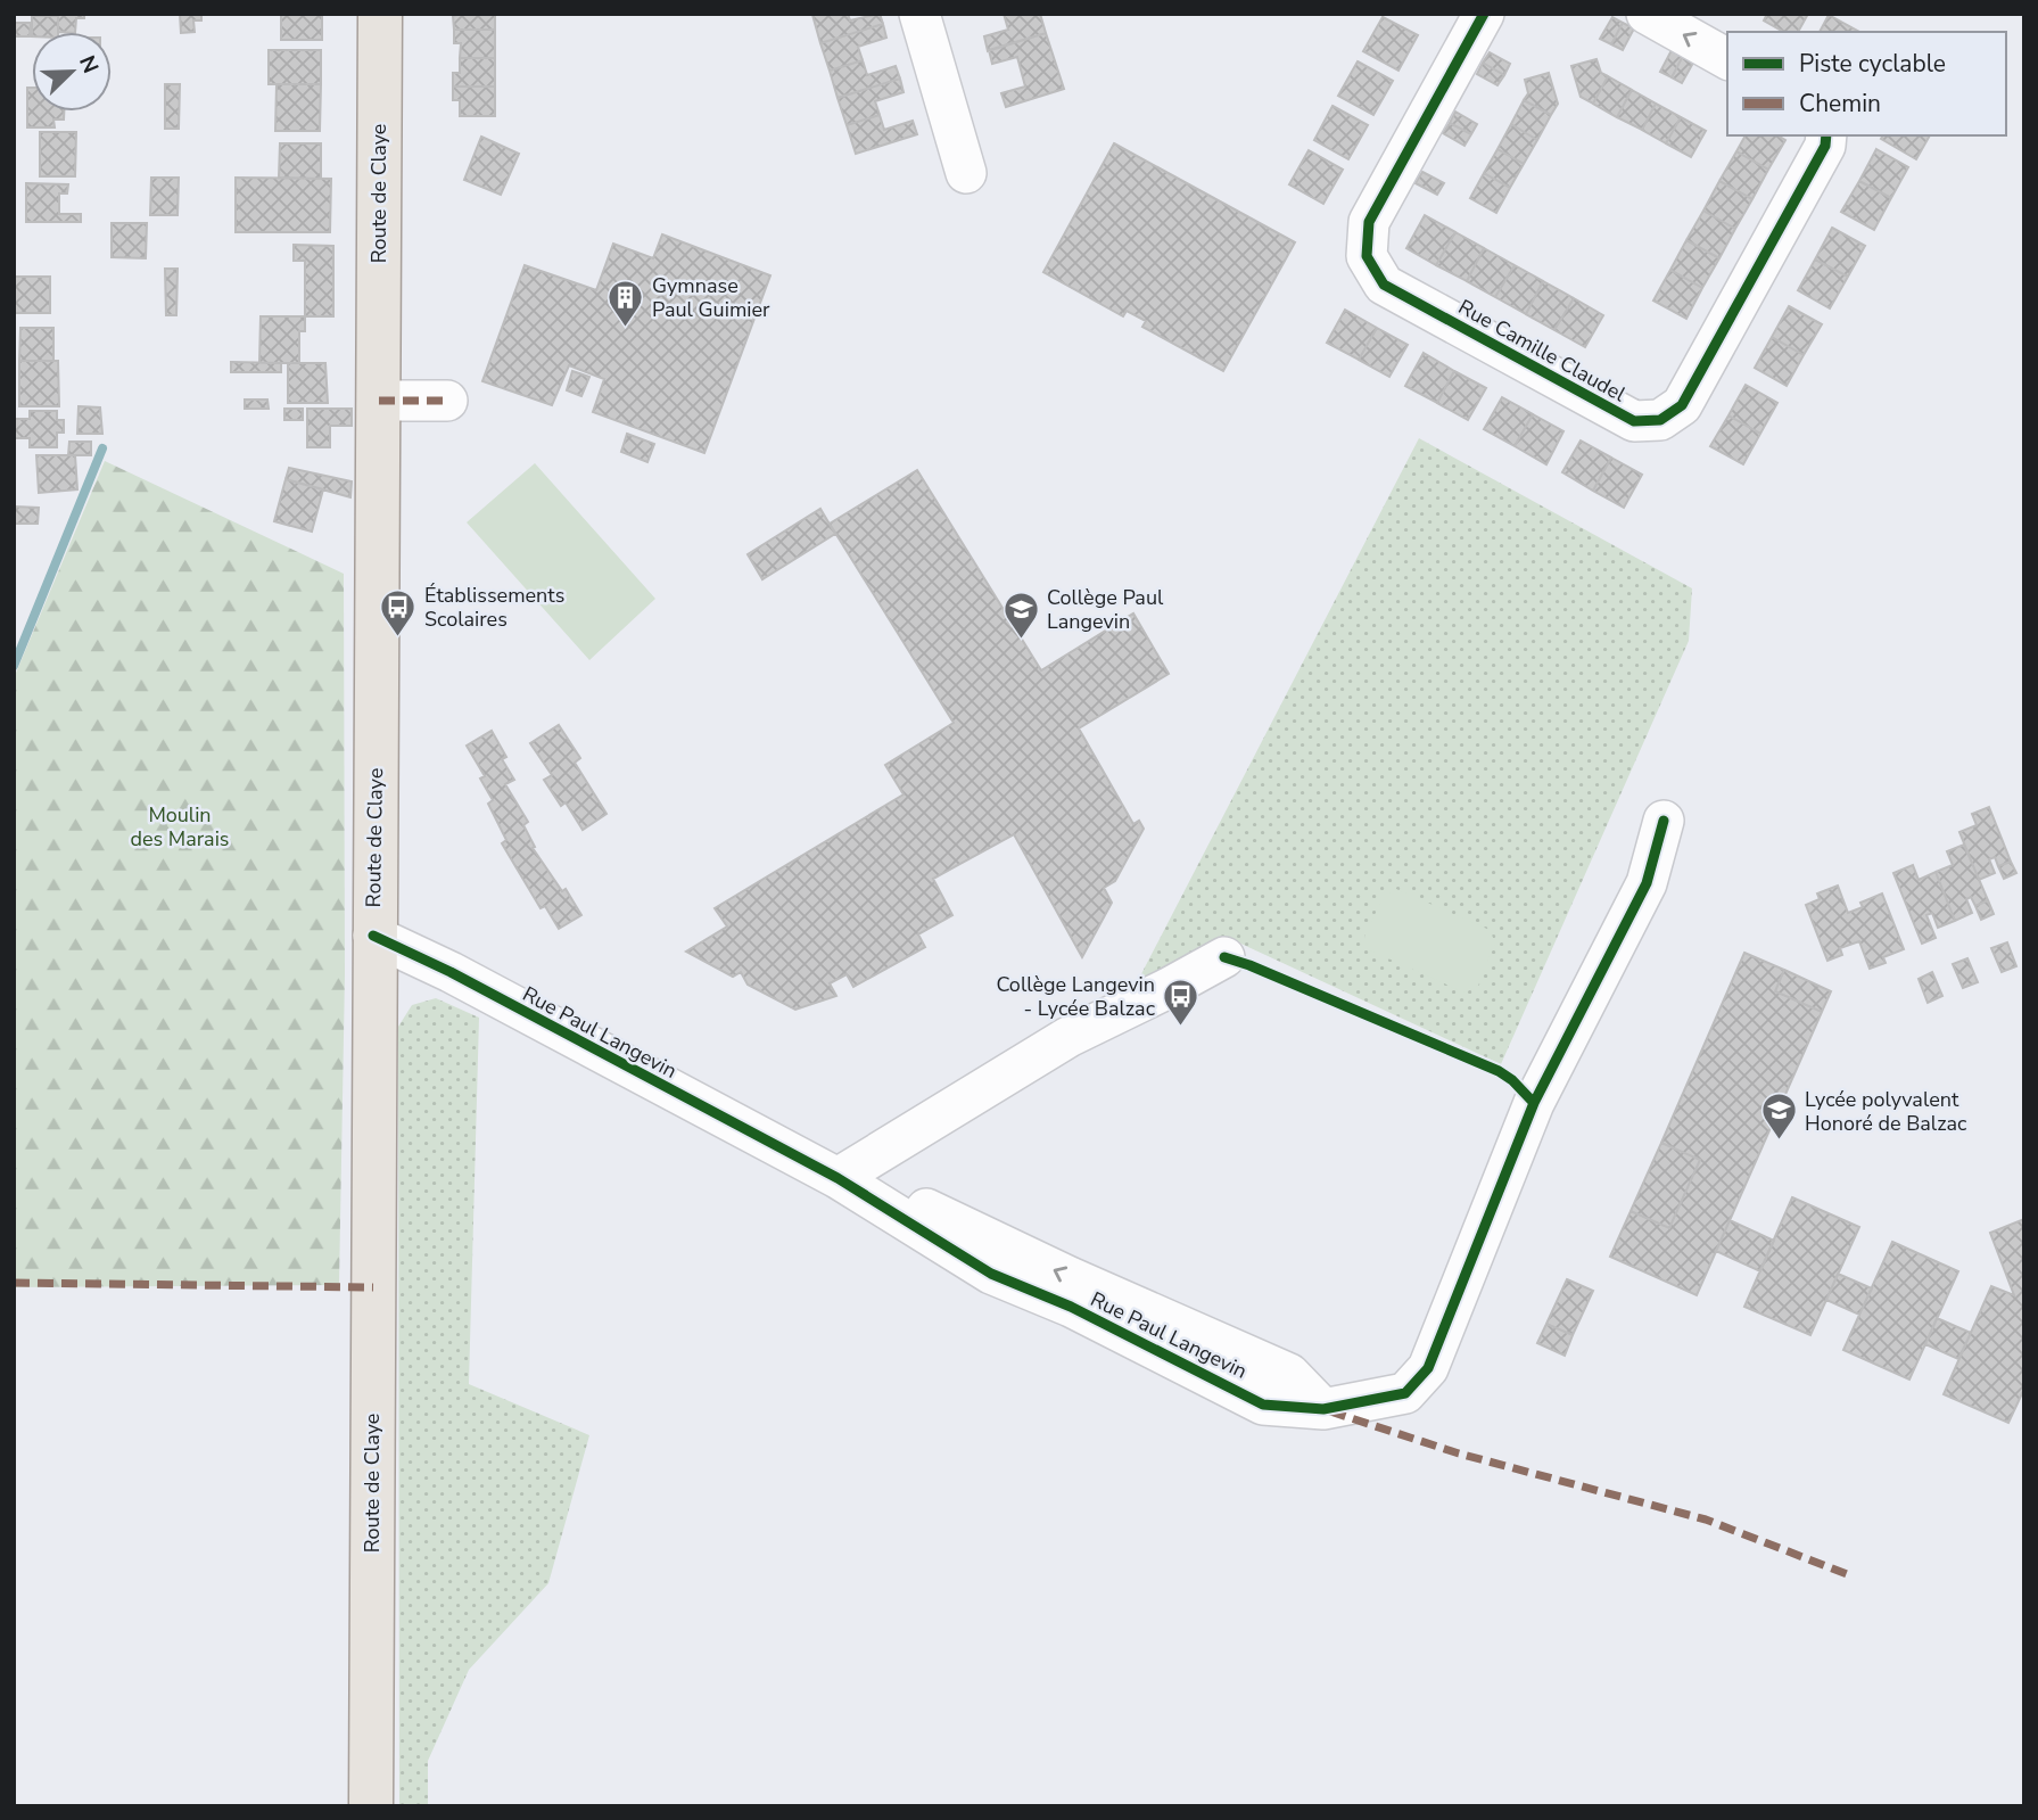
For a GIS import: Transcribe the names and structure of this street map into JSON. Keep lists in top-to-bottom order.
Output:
{
  "streets": {
    "main road": ["Route de Claye"],
    "street": ["Rue Camille Claudel", "Rue Paul Langevin"]
  },
  "crossings": [
    ["Route de Claye", "Rue Paul Langevin"]
  ],
  "parks": ["Moulin des Marais"],
  "places": {
    "building": ["Gymnase Paul Guimier"],
    "bus stop": ["Établissements Scolaires", "Collège Langevin - Lycée Balzac"],
    "school or university": ["Collège Paul Langevin", "Lycée polyvalent Honoré de Balzac"]
  },
  "legend": ["Piste cyclable", "Chemin"],
  "north": "top right"
}
